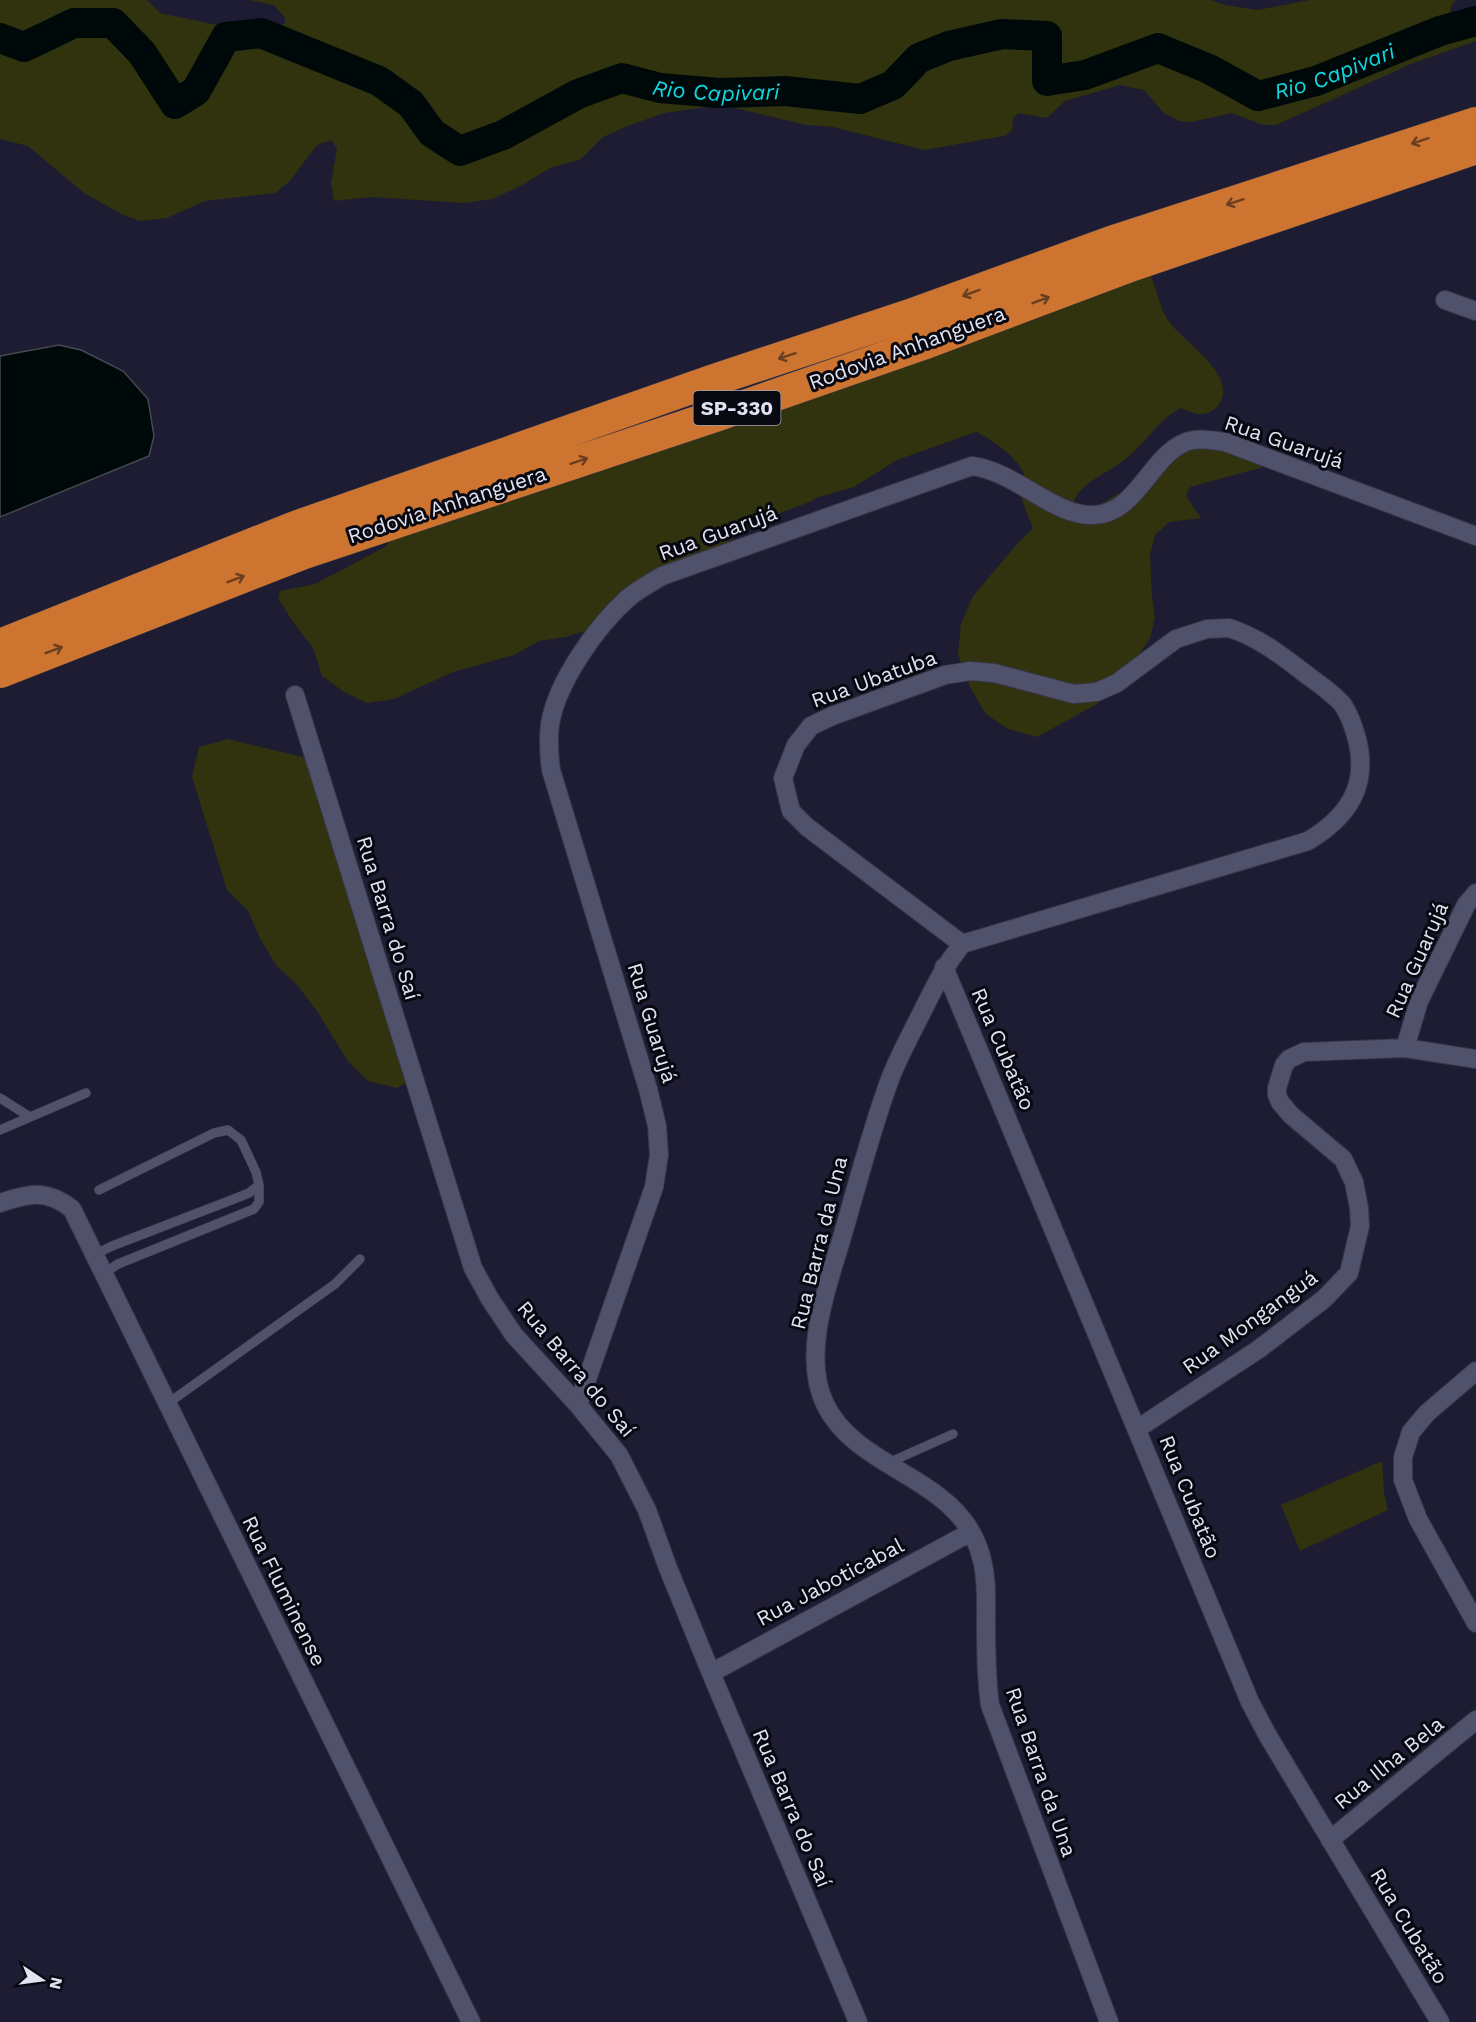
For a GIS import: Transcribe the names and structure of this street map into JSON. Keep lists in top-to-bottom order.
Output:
{
  "streets": {
    "highway": ["Rodovia Anhanguera", "SP-330"],
    "street": [
      "Rua Guarujá",
      "Rua Ubatuba",
      "Rua Barra do Saí",
      "Rua Cubatão",
      "Rua Barra da Una",
      "Rua Monganguá",
      "Rua Jaboticabal",
      "Rua Fluminense",
      "Rua Ilha Bela"
    ]
  },
  "crossings": [
    ["Rua Guarujá", "Rua Barra do Saí"],
    ["Rua Guarujá", "Rua Monganguá"],
    ["Rua Ubatuba", "Rua Barra da Una"],
    ["Rua Barra do Saí", "Rua Jaboticabal"],
    ["Rua Cubatão", "Rua Barra da Una"],
    ["Rua Cubatão", "Rua Monganguá"],
    ["Rua Cubatão", "Rua Ilha Bela"],
    ["Rua Barra da Una", "Rua Jaboticabal"]
  ],
  "water": ["Rio Capivari"],
  "north": "right"
}
